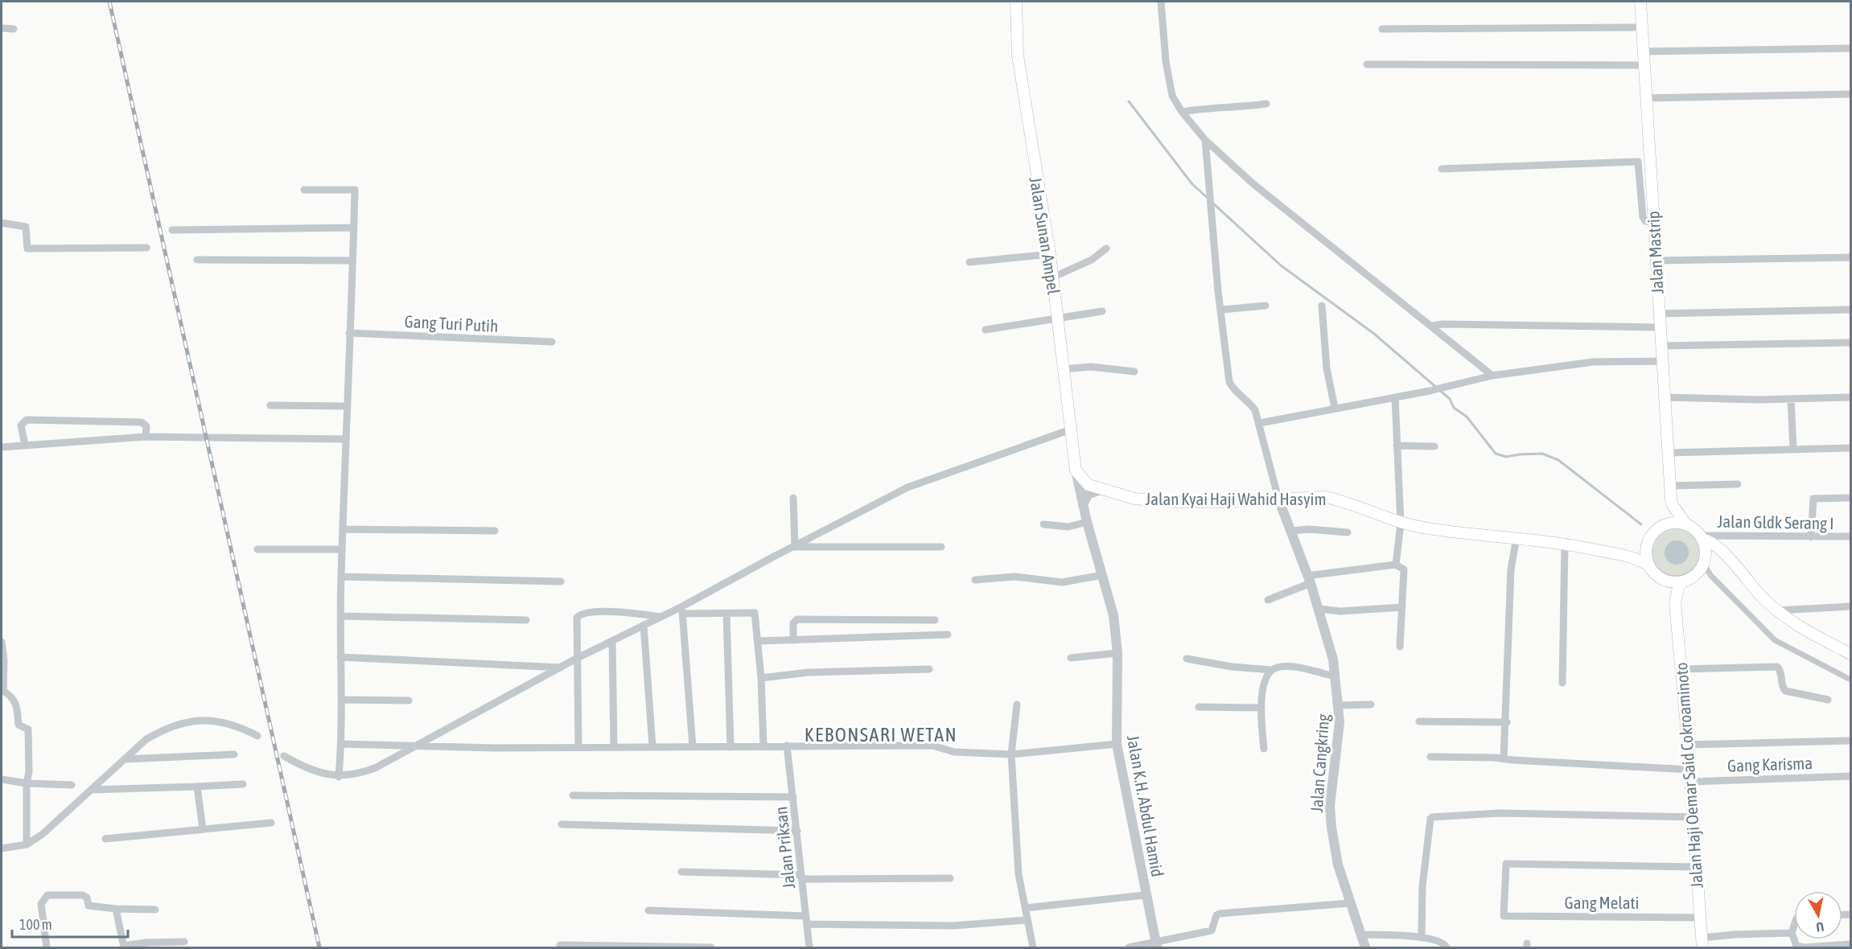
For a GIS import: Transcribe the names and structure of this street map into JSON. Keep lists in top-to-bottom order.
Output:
{
  "streets": {
    "main road": [
      "Jalan Sunan Ampel",
      "Jalan Mastrip",
      "Jalan Kyai Haji Wahid Hasyim",
      "Jalan Haji Oemar Said Cokroaminoto"
    ],
    "street": [
      "Gang Turi Putih",
      "Jalan Gldk Serang I",
      "Jalan Cangkring",
      "Gang Karisma",
      "Jalan K.H. Abdul Hamid",
      "Jalan Priksan",
      "Gang Melati"
    ]
  },
  "crossings": [
    ["Jalan Sunan Ampel", "Jalan Kyai Haji Wahid Hasyim"],
    ["Jalan Sunan Ampel", "Jalan K.H. Abdul Hamid"],
    ["Jalan Kyai Haji Wahid Hasyim", "Jalan Cangkring"],
    ["Jalan Kyai Haji Wahid Hasyim", "Jalan K.H. Abdul Hamid"],
    ["Gang Karisma", "Jalan Haji Oemar Said Cokroaminoto"],
    ["Jalan Haji Oemar Said Cokroaminoto", "Gang Melati"]
  ],
  "districts": ["KEBONSARI WETAN"],
  "scale_bar": "100 m",
  "north": "bottom"
}
